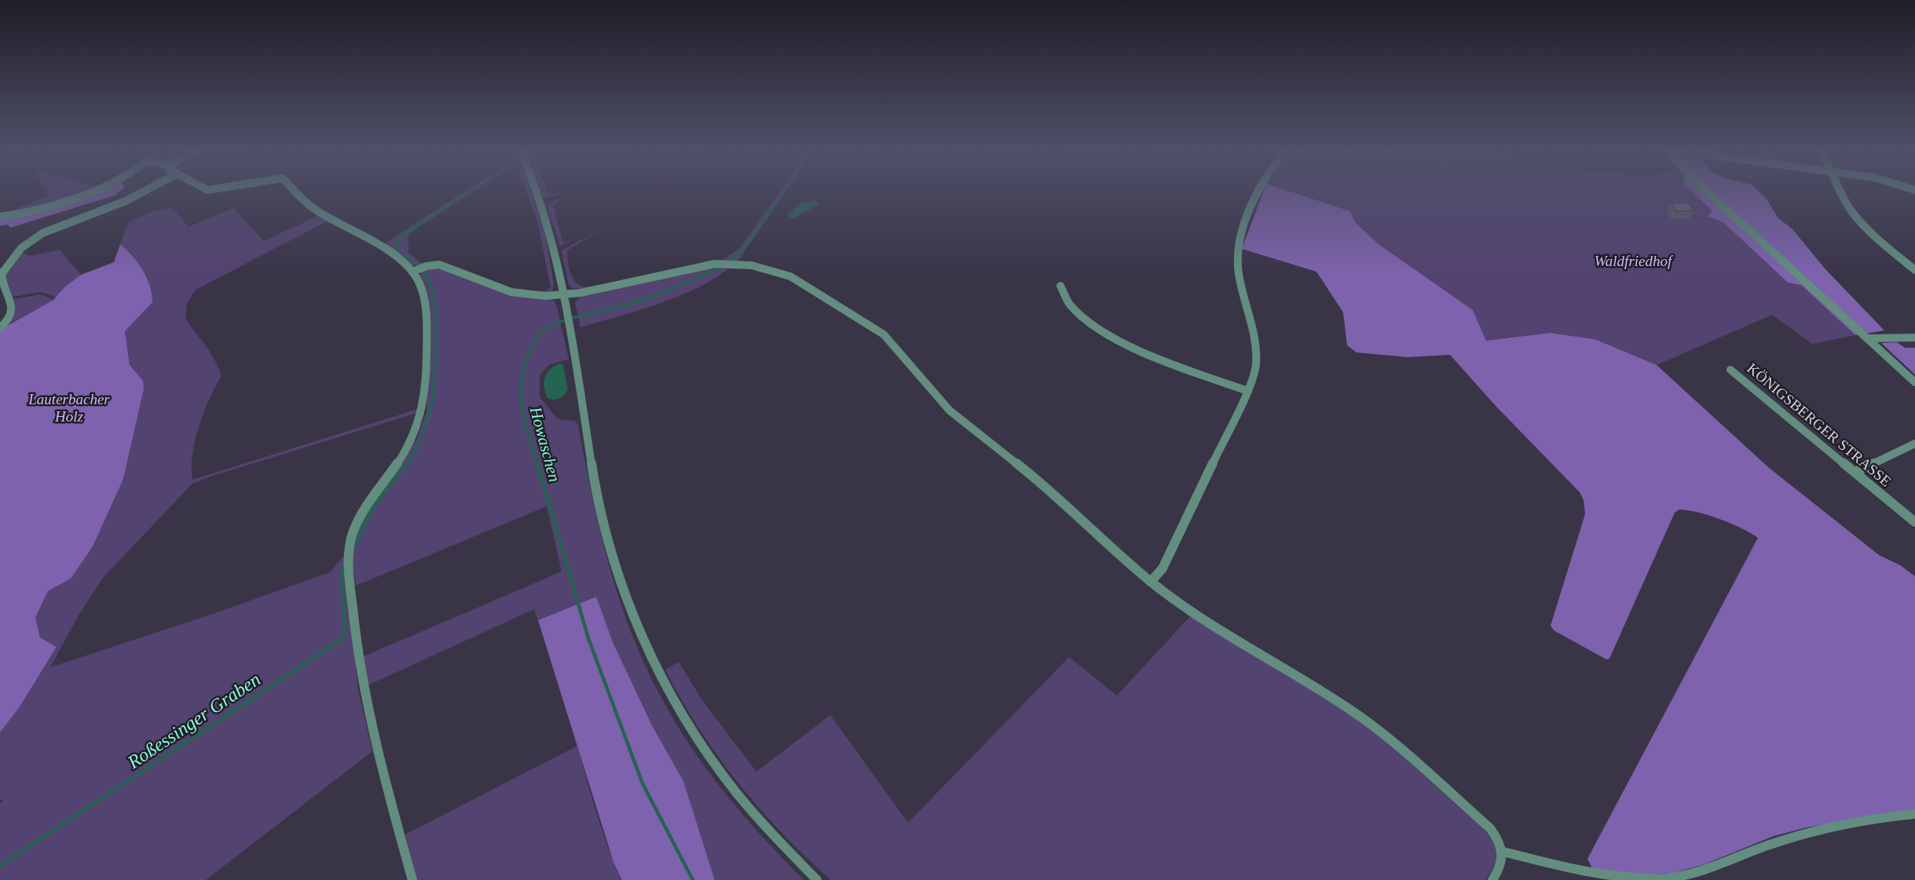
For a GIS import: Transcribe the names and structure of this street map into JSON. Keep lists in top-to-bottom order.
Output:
{
  "streets": {
    "street": ["KÖNIGSBERGER STRASSE"]
  },
  "water": ["Howaschen", "Roßessinger Graben"],
  "parks": ["Waldfriedhof", "Lauterbacher Holz"]
}
